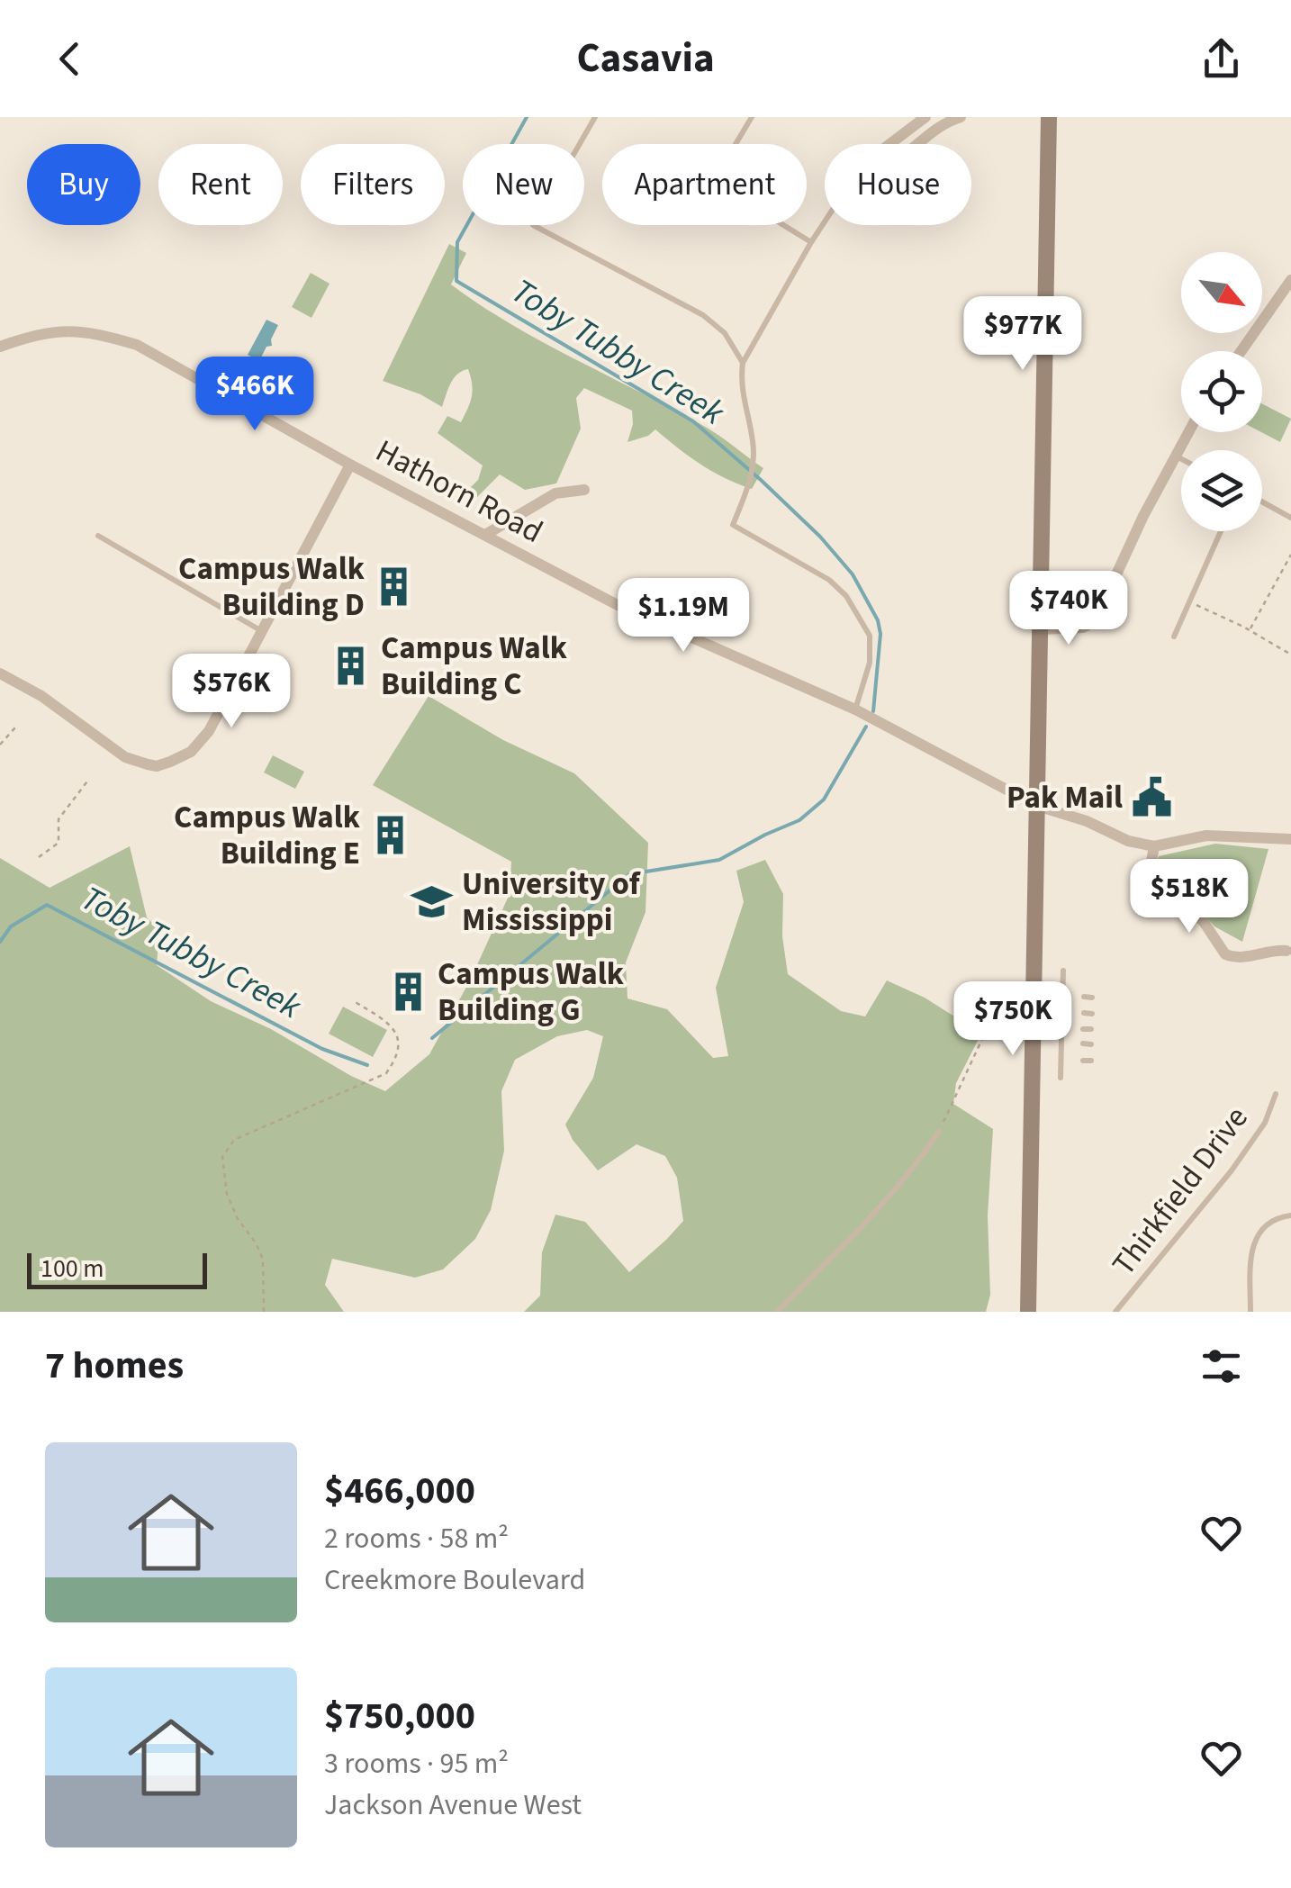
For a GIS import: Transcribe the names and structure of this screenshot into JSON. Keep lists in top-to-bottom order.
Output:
{
  "streets": {
    "street": ["Hathorn Road"],
    "lane": ["Thirkfield Drive"]
  },
  "water": ["Toby Tubby Creek"],
  "places": {
    "building": [
      "Campus Walk Building D",
      "Campus Walk Building C",
      "Campus Walk Building E",
      "Campus Walk Building G"
    ],
    "public building": ["Pak Mail"],
    "school or university": ["University of Mississippi"]
  },
  "scale_bar": "100 m",
  "north": "bottom right",
  "page": {
    "header": "Casavia",
    "chip": [
      "Buy",
      "Rent",
      "Filters",
      "New",
      "Apartment",
      "House"
    ],
    "price": [
      "$977K",
      "$466K",
      "$740K",
      "$1.19M",
      "$576K",
      "$518K",
      "$750K"
    ],
    "scale": "100 m",
    "heading": "7 homes",
    "list": [
      {
        "name": "$466,000",
        "note": "2 rooms · 58 m² · Creekmore Boulevard"
      },
      {
        "name": "$750,000",
        "note": "3 rooms · 95 m² · Jackson Avenue West"
      }
    ]
  }
}
